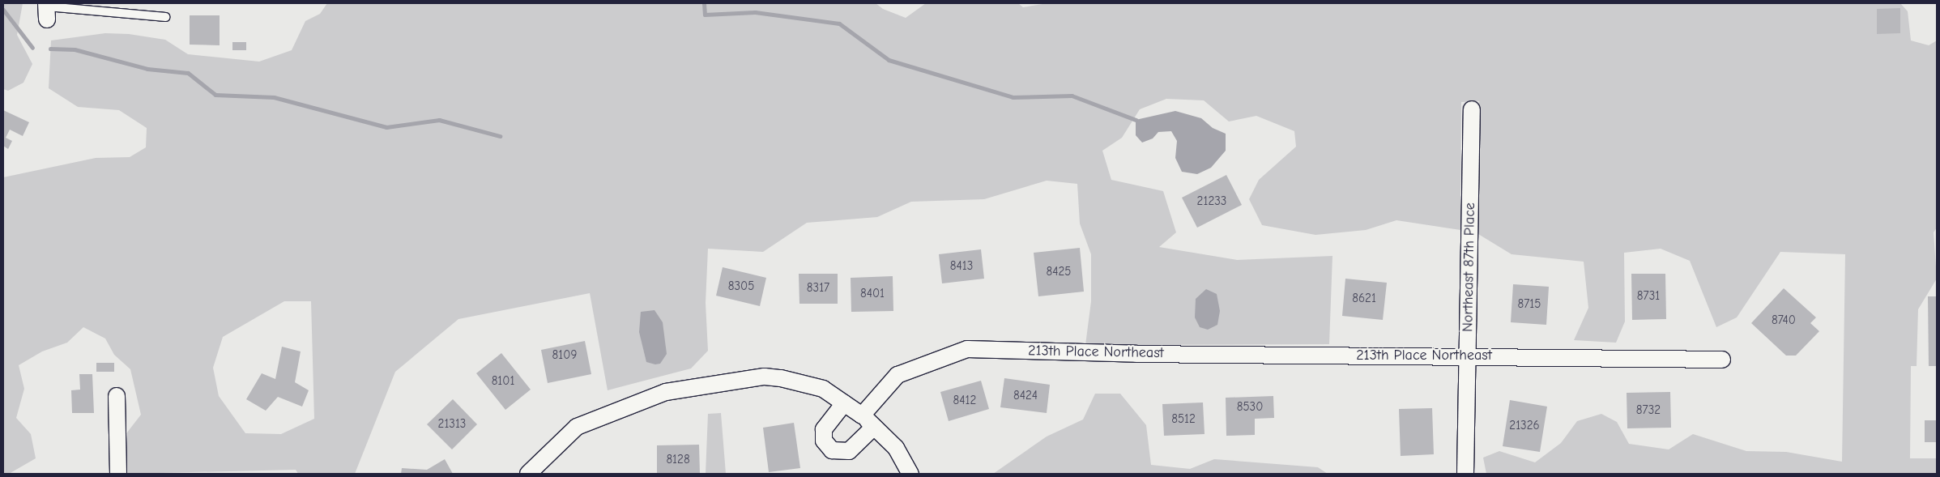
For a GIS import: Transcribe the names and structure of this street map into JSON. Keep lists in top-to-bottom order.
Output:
{
  "streets": {
    "street": ["Northeast 87th Place", "213th Place Northeast"]
  },
  "crossings": [
    ["Northeast 87th Place", "213th Place Northeast"]
  ],
  "house_numbers": [
    "21233",
    "8413",
    "8425",
    "8305",
    "8317",
    "8401",
    "8731",
    "8621",
    "8715",
    "8740",
    "8109",
    "8101",
    "8424",
    "8412",
    "8530",
    "8732",
    "8512",
    "21313",
    "21326",
    "8128"
  ]
}
